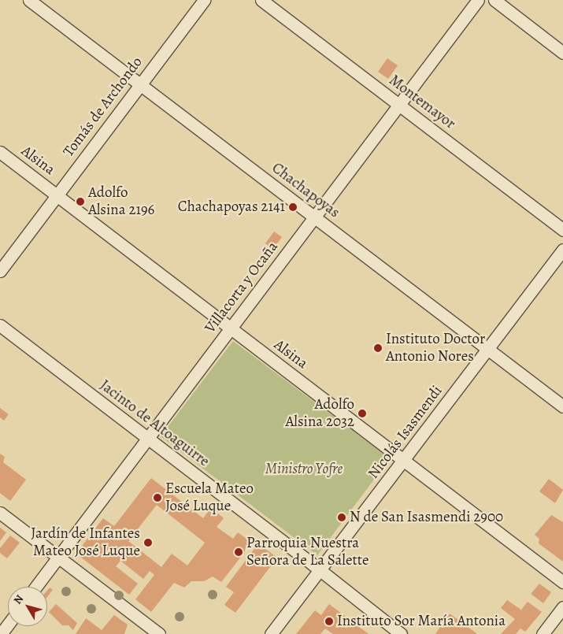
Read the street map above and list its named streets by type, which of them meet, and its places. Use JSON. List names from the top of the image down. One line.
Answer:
{"streets":{"street":["Montemayor","Tomás de Archondo","Alsina","Chachapoyas","Villacorta y Ocaña","Jacinto de Altoaguirre","Nicolás Isasmendi"]},"crossings":[["Montemayor","Villacorta y Ocaña"],["Tomás de Archondo","Alsina"],["Tomás de Archondo","Chachapoyas"],["Alsina","Villacorta y Ocaña"],["Alsina","Nicolás Isasmendi"],["Chachapoyas","Villacorta y Ocaña"],["Chachapoyas","Nicolás Isasmendi"],["Villacorta y Ocaña","Jacinto de Altoaguirre"],["Jacinto de Altoaguirre","Nicolás Isasmendi"]],"parks":["Ministro Yofre"],"places":["Adolfo Alsina 2196","Chachapoyas 2141","Instituto Doctor Antonio Nores","Adolfo Alsina 2032","Escuela Mateo José Luque","N de San Isasmendi 2900","Jardín de Infantes Mateo José Luque","Parroquia Nuestra Señora de La Salette","Instituto Sor María Antonia"],"north":"top left"}
